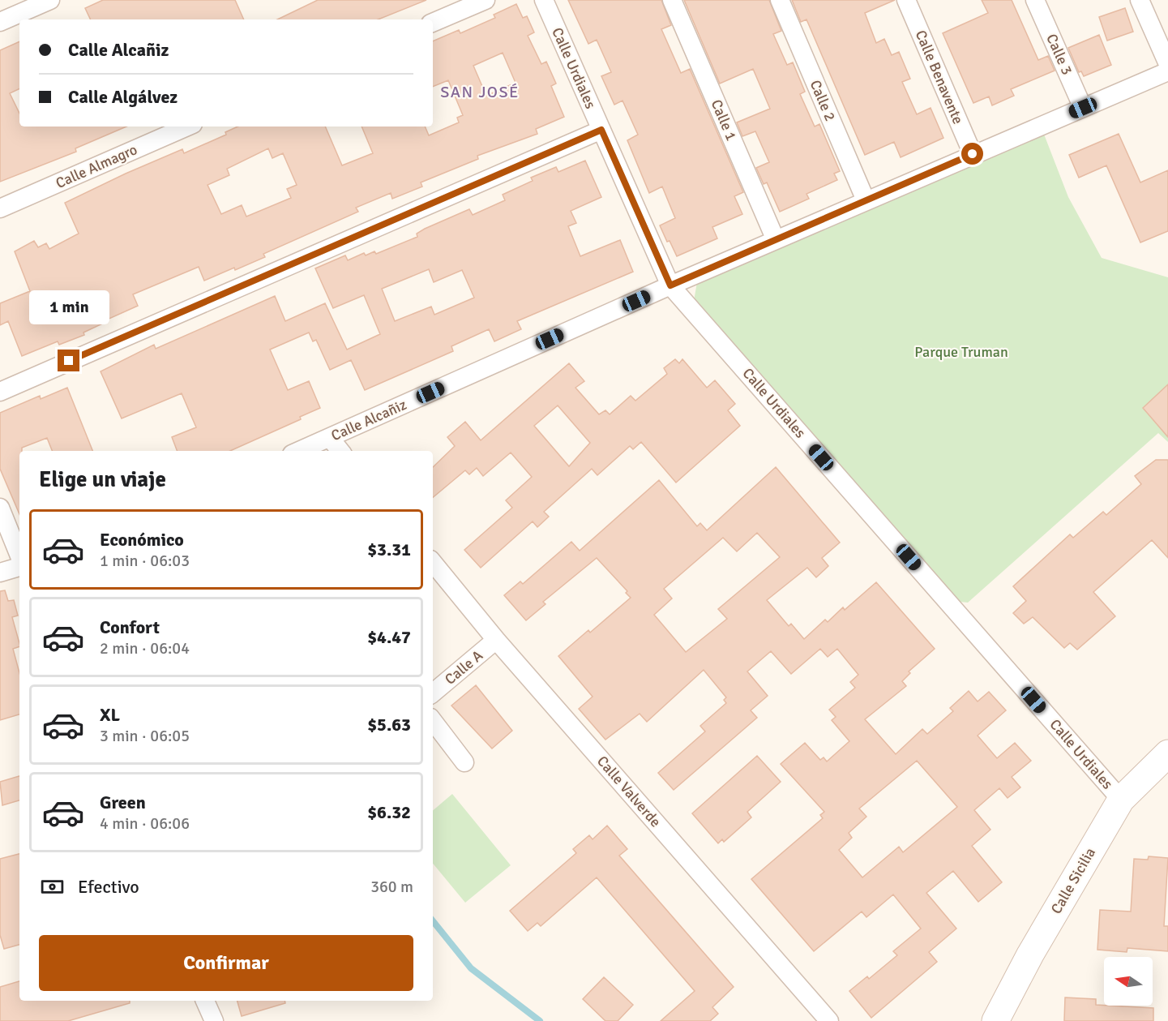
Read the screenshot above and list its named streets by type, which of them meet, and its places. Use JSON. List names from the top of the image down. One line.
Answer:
{"streets":{"street":["Calle 3","Calle Urdiales","Calle Benavente","Calle 2","Calle 1","Calle Almagro","Calle Alcañiz","Calle A","Calle Valverde","Calle Sicilia"]},"crossings":[["Calle 3","Calle Alcañiz"],["Calle Urdiales","Calle Alcañiz"],["Calle Urdiales","Calle Sicilia"],["Calle Benavente","Calle Alcañiz"],["Calle 2","Calle Alcañiz"],["Calle 1","Calle Alcañiz"],["Calle A","Calle Valverde"]],"districts":["SAN JOSÉ"],"parks":["Parque Truman"],"north":"left","page":{"banner":["Calle Alcañiz","Calle Algálvez"],"bubble":"1 min","heading":"Elige un viaje","list":[{"name":"Económico","note":"1 min · 06:03","value":"$3.31"},{"name":"Confort","note":"2 min · 06:04","value":"$4.47"},{"name":"XL","note":"3 min · 06:05","value":"$5.63"},{"name":"Green","note":"4 min · 06:06","value":"$6.32"}],"pay":["Efectivo","360 m"],"buttons":"Confirmar"}}
